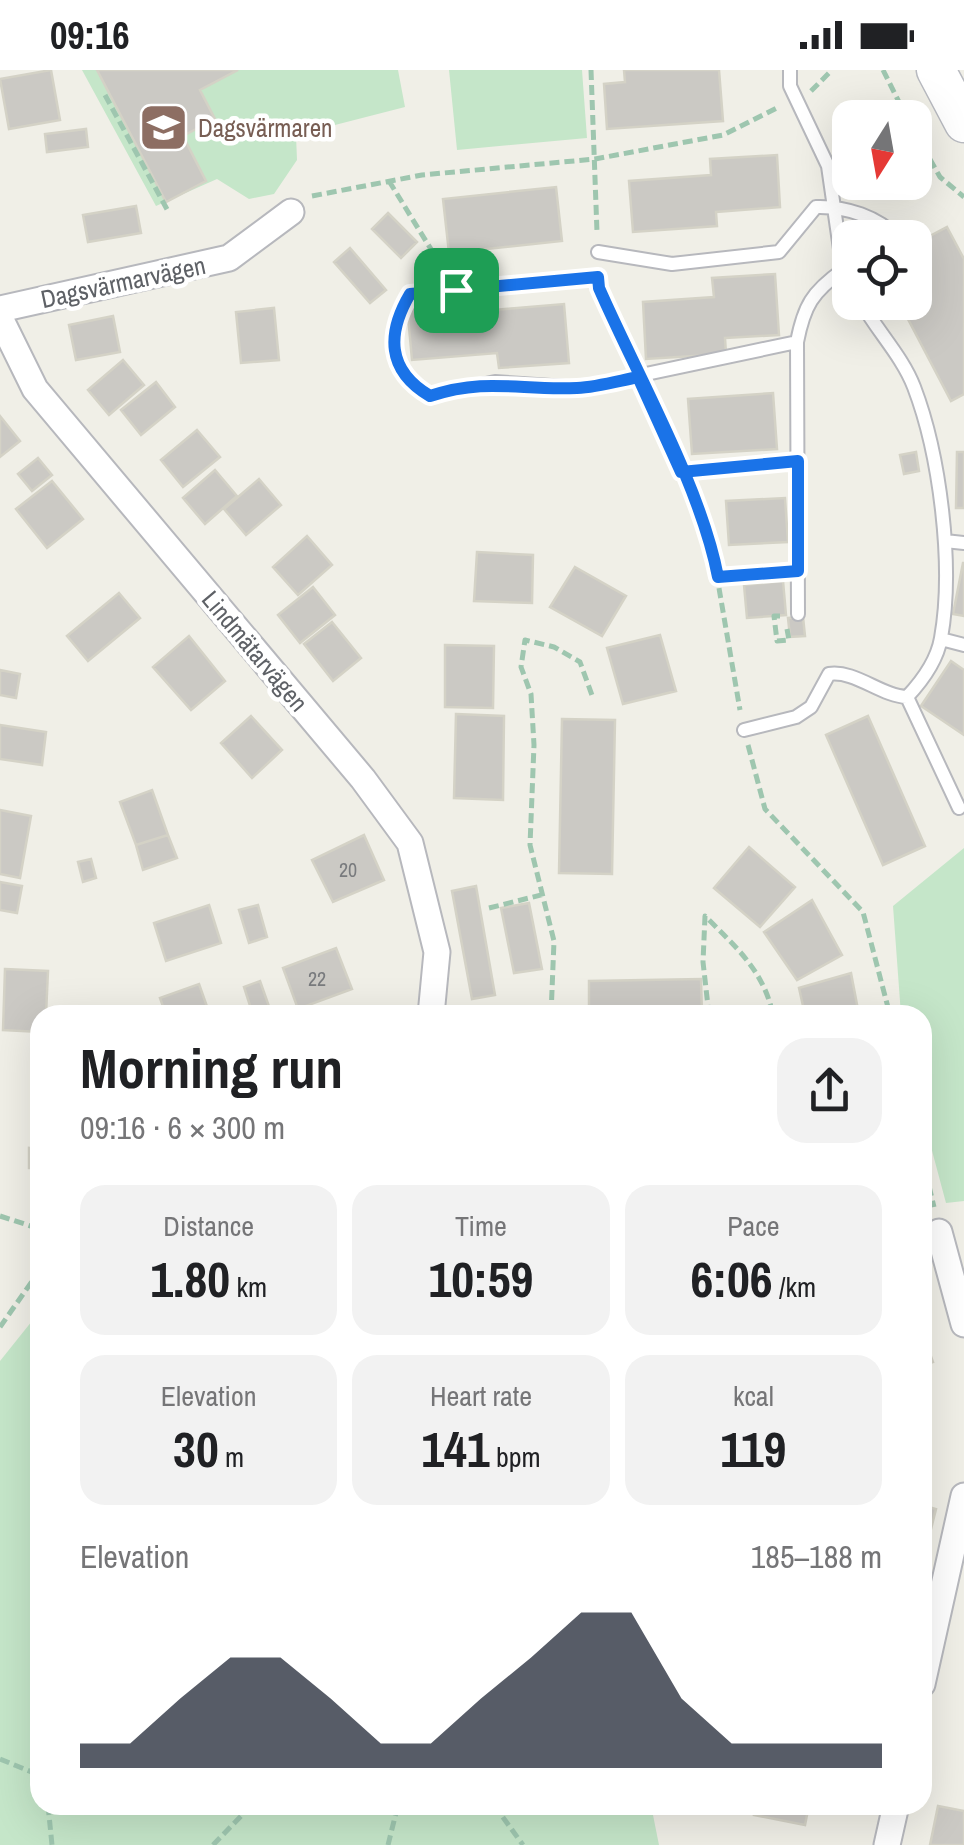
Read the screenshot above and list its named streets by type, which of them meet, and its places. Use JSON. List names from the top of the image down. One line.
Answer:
{"streets":{"street":["Dagsvärmarvägen","Lindmätarvägen"]},"places":{"school or university":["Dagsvärmaren"]},"house_numbers":["20","22"],"north":"bottom","page":{"status":"09:16","heading":["Morning run","09:16 · 6 × 300 m"],"stats":[["Distance","1.80 km"],["Time","10:59"],["Pace","6:06 /km"],["Elevation","30 m"],["Heart rate","141 bpm"],["kcal","119"]],"chart":["Elevation","185–188 m"]}}
